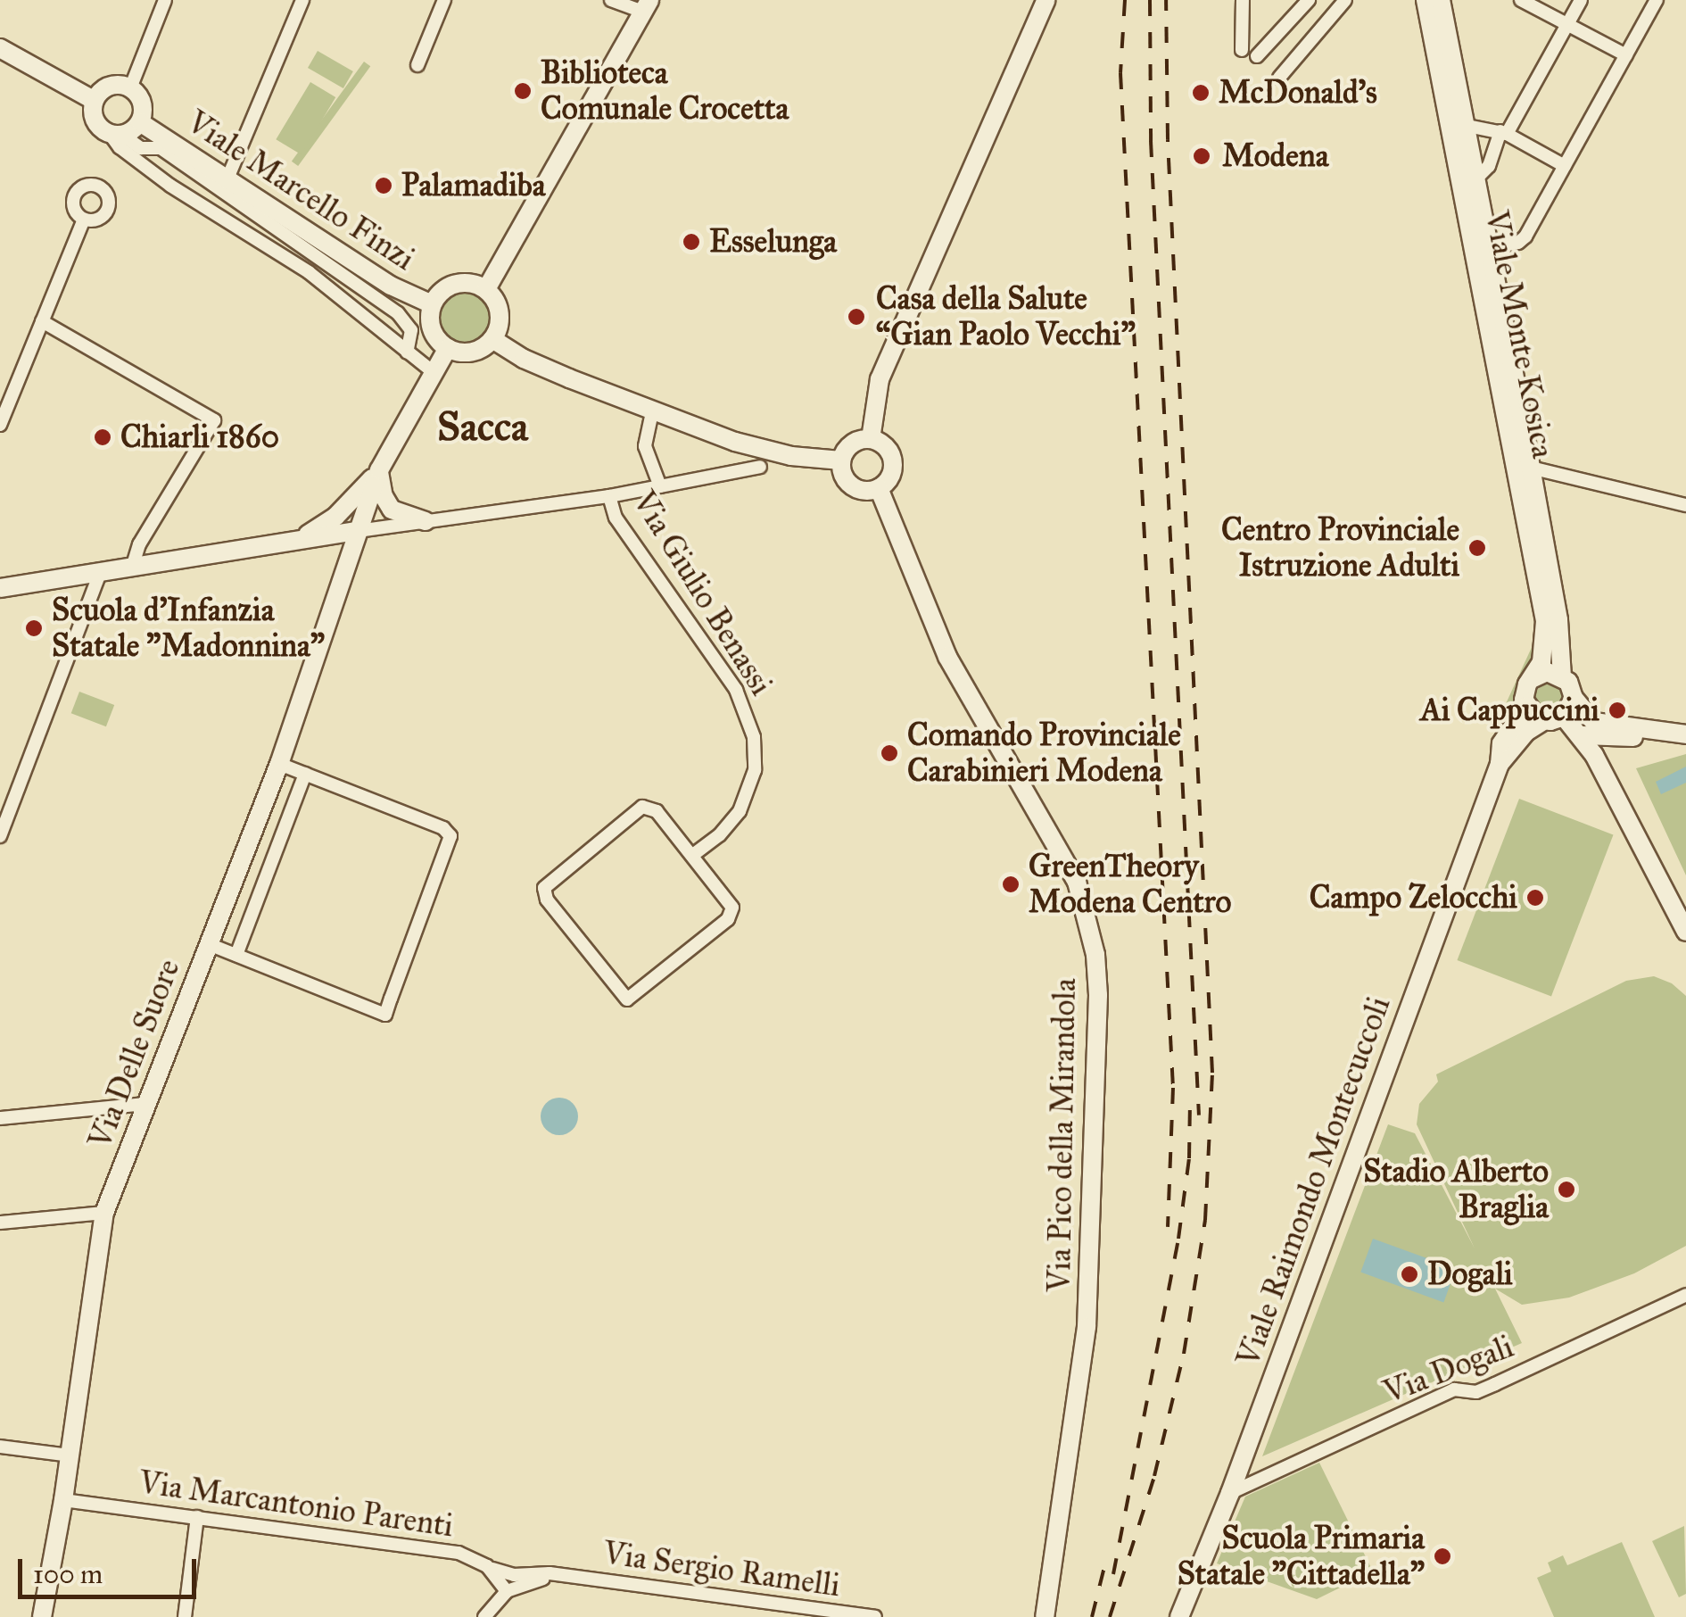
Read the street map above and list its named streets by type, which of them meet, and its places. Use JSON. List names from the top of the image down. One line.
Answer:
{"streets":{"street":["Viale Marcello Finzi","Viale Monte Kosica","Via Giulio Benassi","Via Delle Suore","Via Pico della Mirandola","Viale Raimondo Montecuccoli","Via Dogali","Via Marcantonio Parenti","Via Sergio Ramelli"]},"crossings":[["Viale Monte Kosica","Viale Raimondo Montecuccoli"],["Via Delle Suore","Via Marcantonio Parenti"],["Viale Raimondo Montecuccoli","Via Dogali"],["Via Marcantonio Parenti","Via Sergio Ramelli"]],"districts":["Sacca"],"places":["Biblioteca Comunale Crocetta","McDonald's","Modena","Palamadiba","Esselunga","Casa della Salute “Gian Paolo Vecchi”","Chiarli 1860","Centro Provinciale Istruzione Adulti","Scuola d'Infanzia Statale \"Madonnina\"","Ai Cappuccini","Comando Provinciale Carabinieri Modena","GreenTheory Modena Centro","Campo Zelocchi","Stadio Alberto Braglia","Dogali","Scuola Primaria Statale \"Cittadella\""],"scale_bar":"100 m"}
